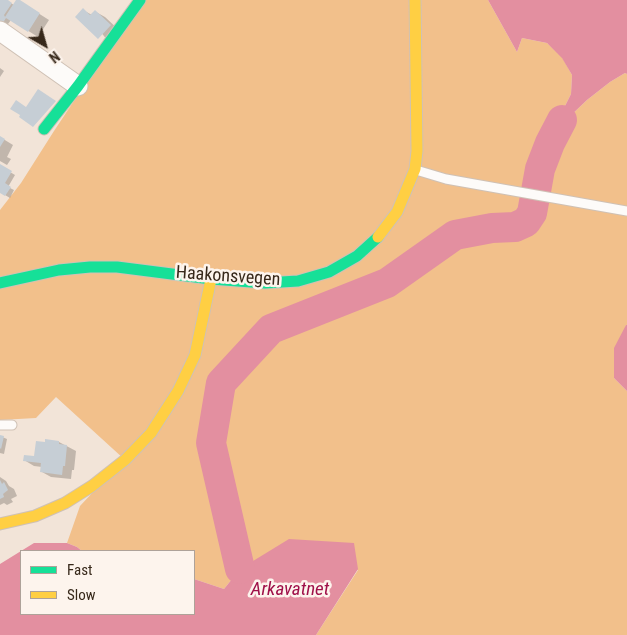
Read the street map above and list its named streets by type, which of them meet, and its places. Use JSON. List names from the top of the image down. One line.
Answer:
{"streets":{"street":["Haakonsvegen"]},"water":["Arkavatnet"],"legend":["Fast","Slow"],"north":"bottom right"}
